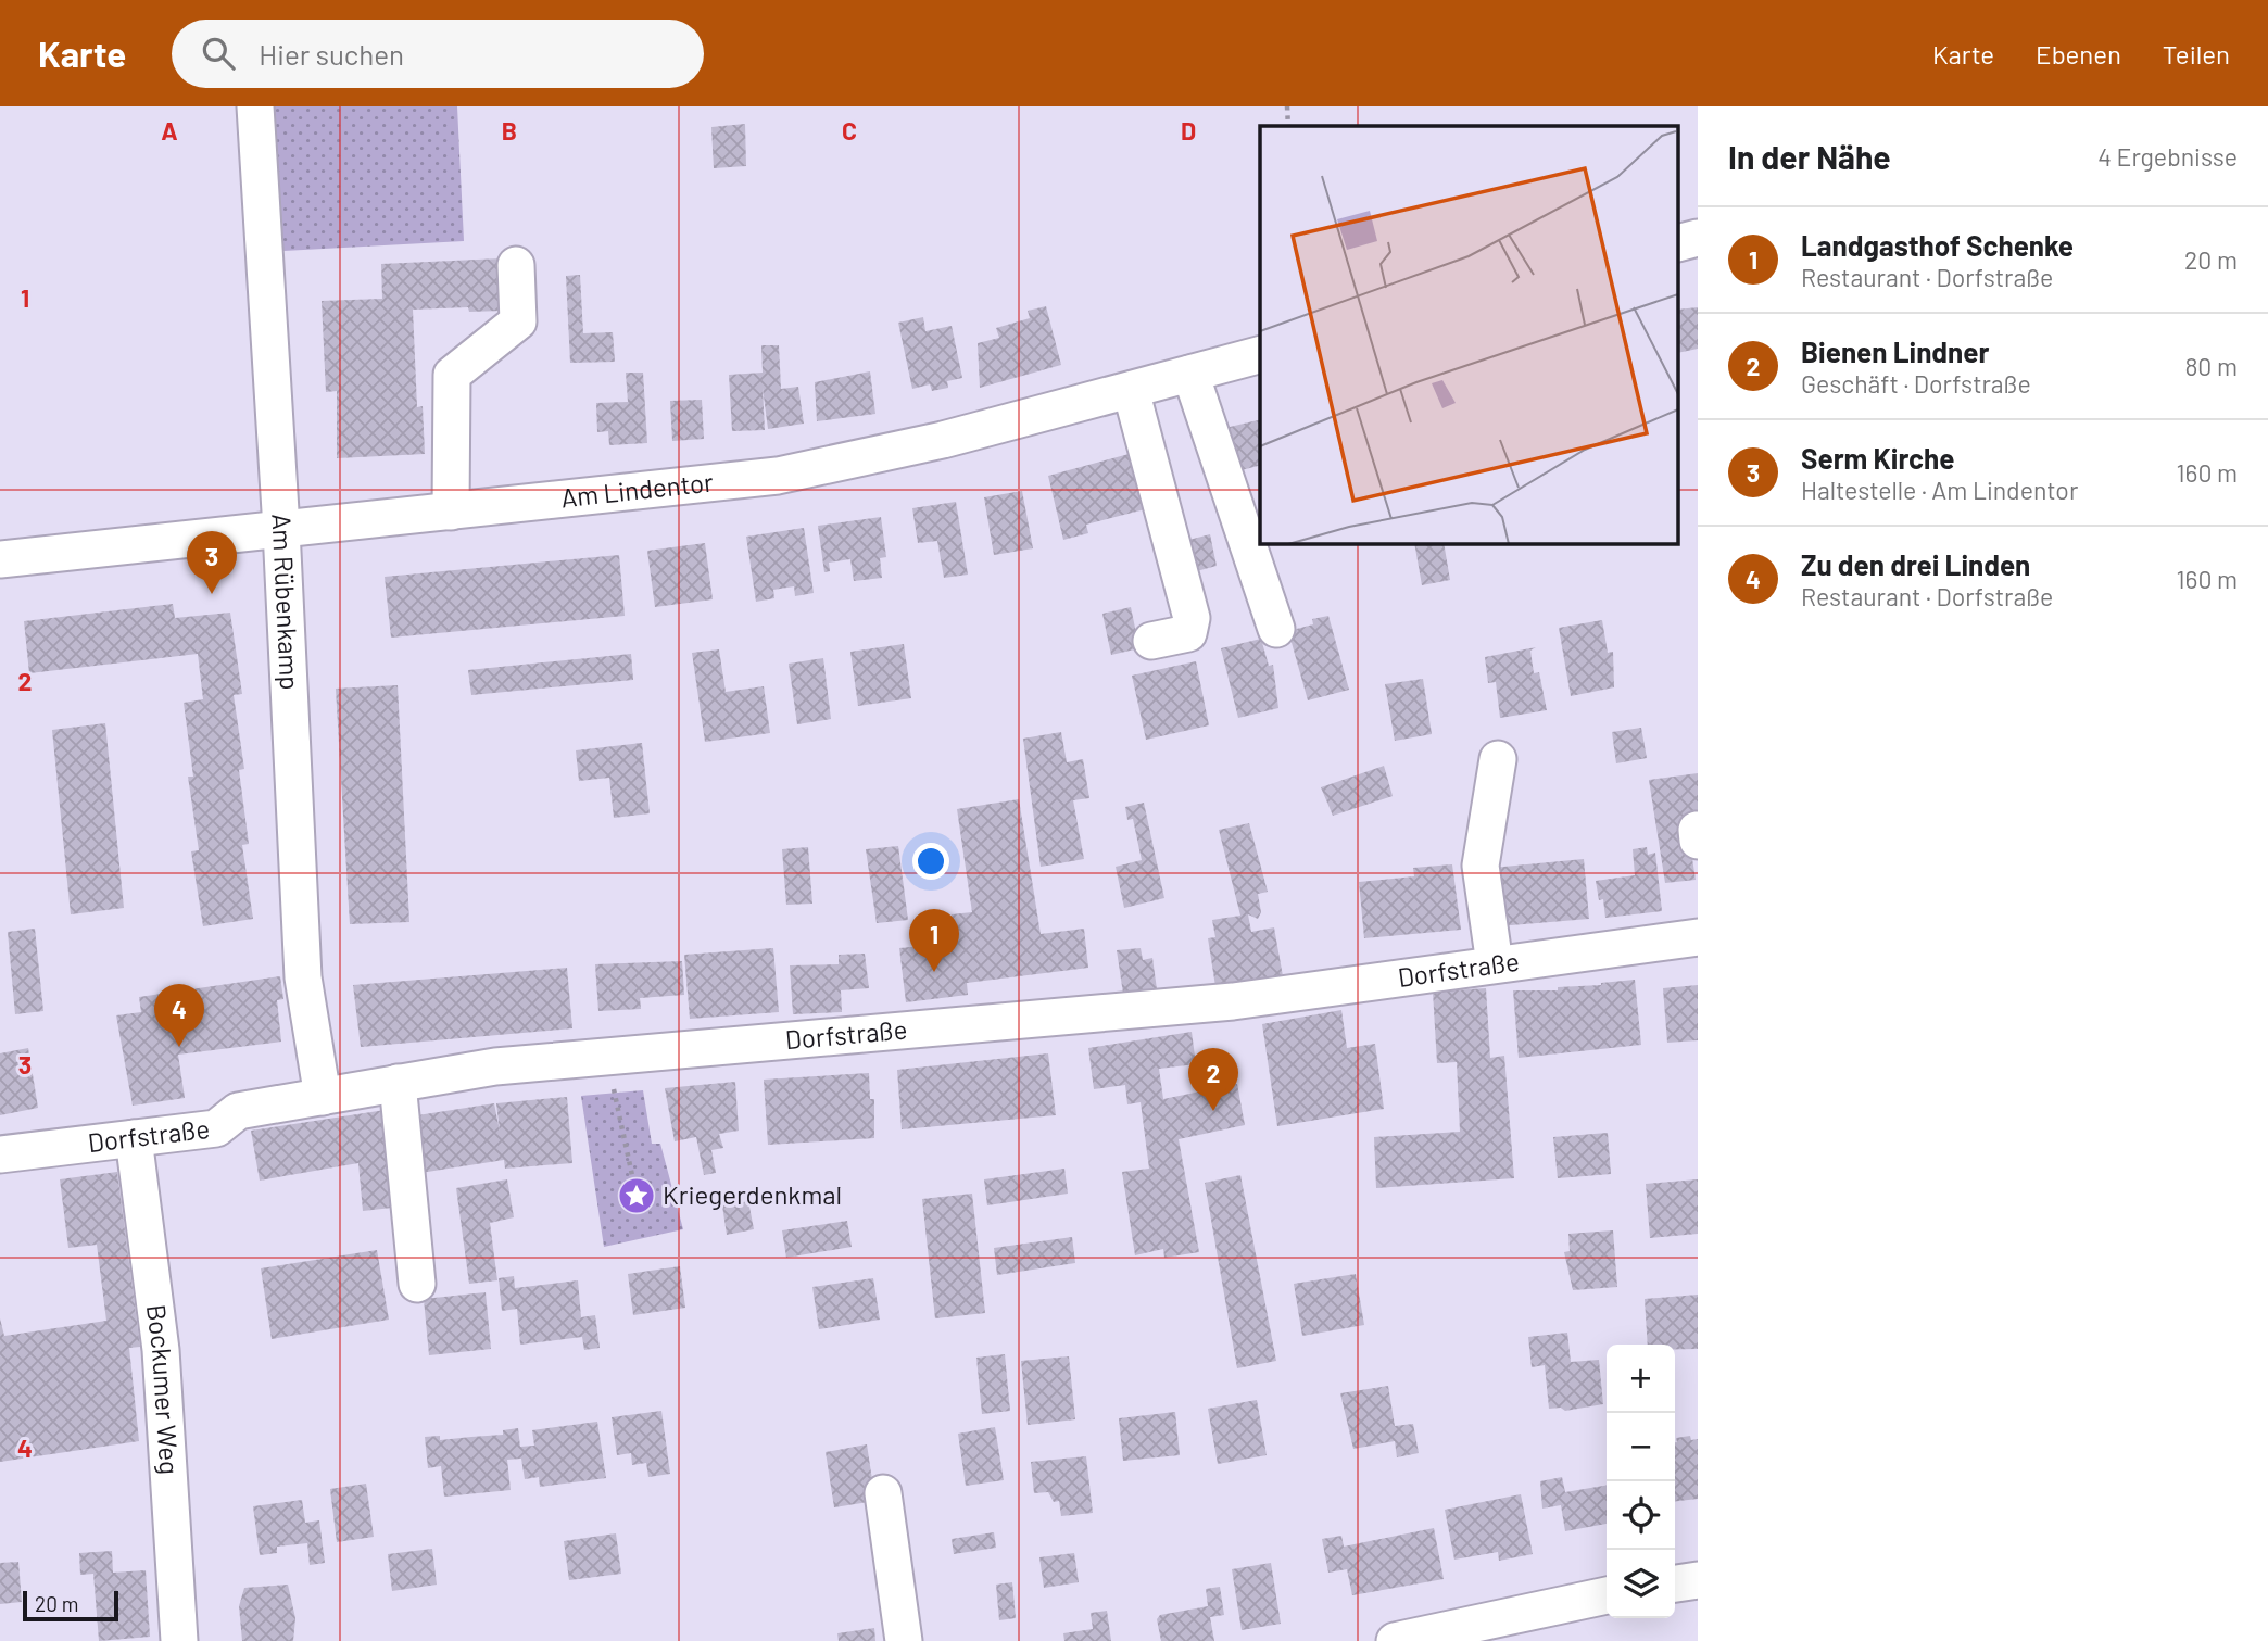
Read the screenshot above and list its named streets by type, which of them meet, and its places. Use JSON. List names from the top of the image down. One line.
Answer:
{"streets":{"street":["Am Lindentor","Am Rübenkamp","Dorfstraße","Bockumer Weg"]},"crossings":[["Am Lindentor","Am Rübenkamp"],["Am Rübenkamp","Dorfstraße"],["Dorfstraße","Bockumer Weg"]],"places":{"place":["Kriegerdenkmal"]},"scale_bar":"20 m","page":{"header":"Karte","search":"Hier suchen","nav":["Karte","Ebenen","Teilen"],"heading":["In der Nähe","4 Ergebnisse"],"list":[{"mark":"1","name":"Landgasthof Schenke","note":"Restaurant · Dorfstraße","value":"20 m"},{"mark":"2","name":"Bienen Lindner","note":"Geschäft · Dorfstraße","value":"80 m"},{"mark":"3","name":"Serm Kirche","note":"Haltestelle · Am Lindentor","value":"160 m"},{"mark":"4","name":"Zu den drei Linden","note":"Restaurant · Dorfstraße","value":"160 m"}],"pins":["3","1","4","2"],"map_buttons":["+","−"],"scale":"20 m"},"grid":{"columns":["A","B","C","D"],"rows":["1","2","3","4"]}}
